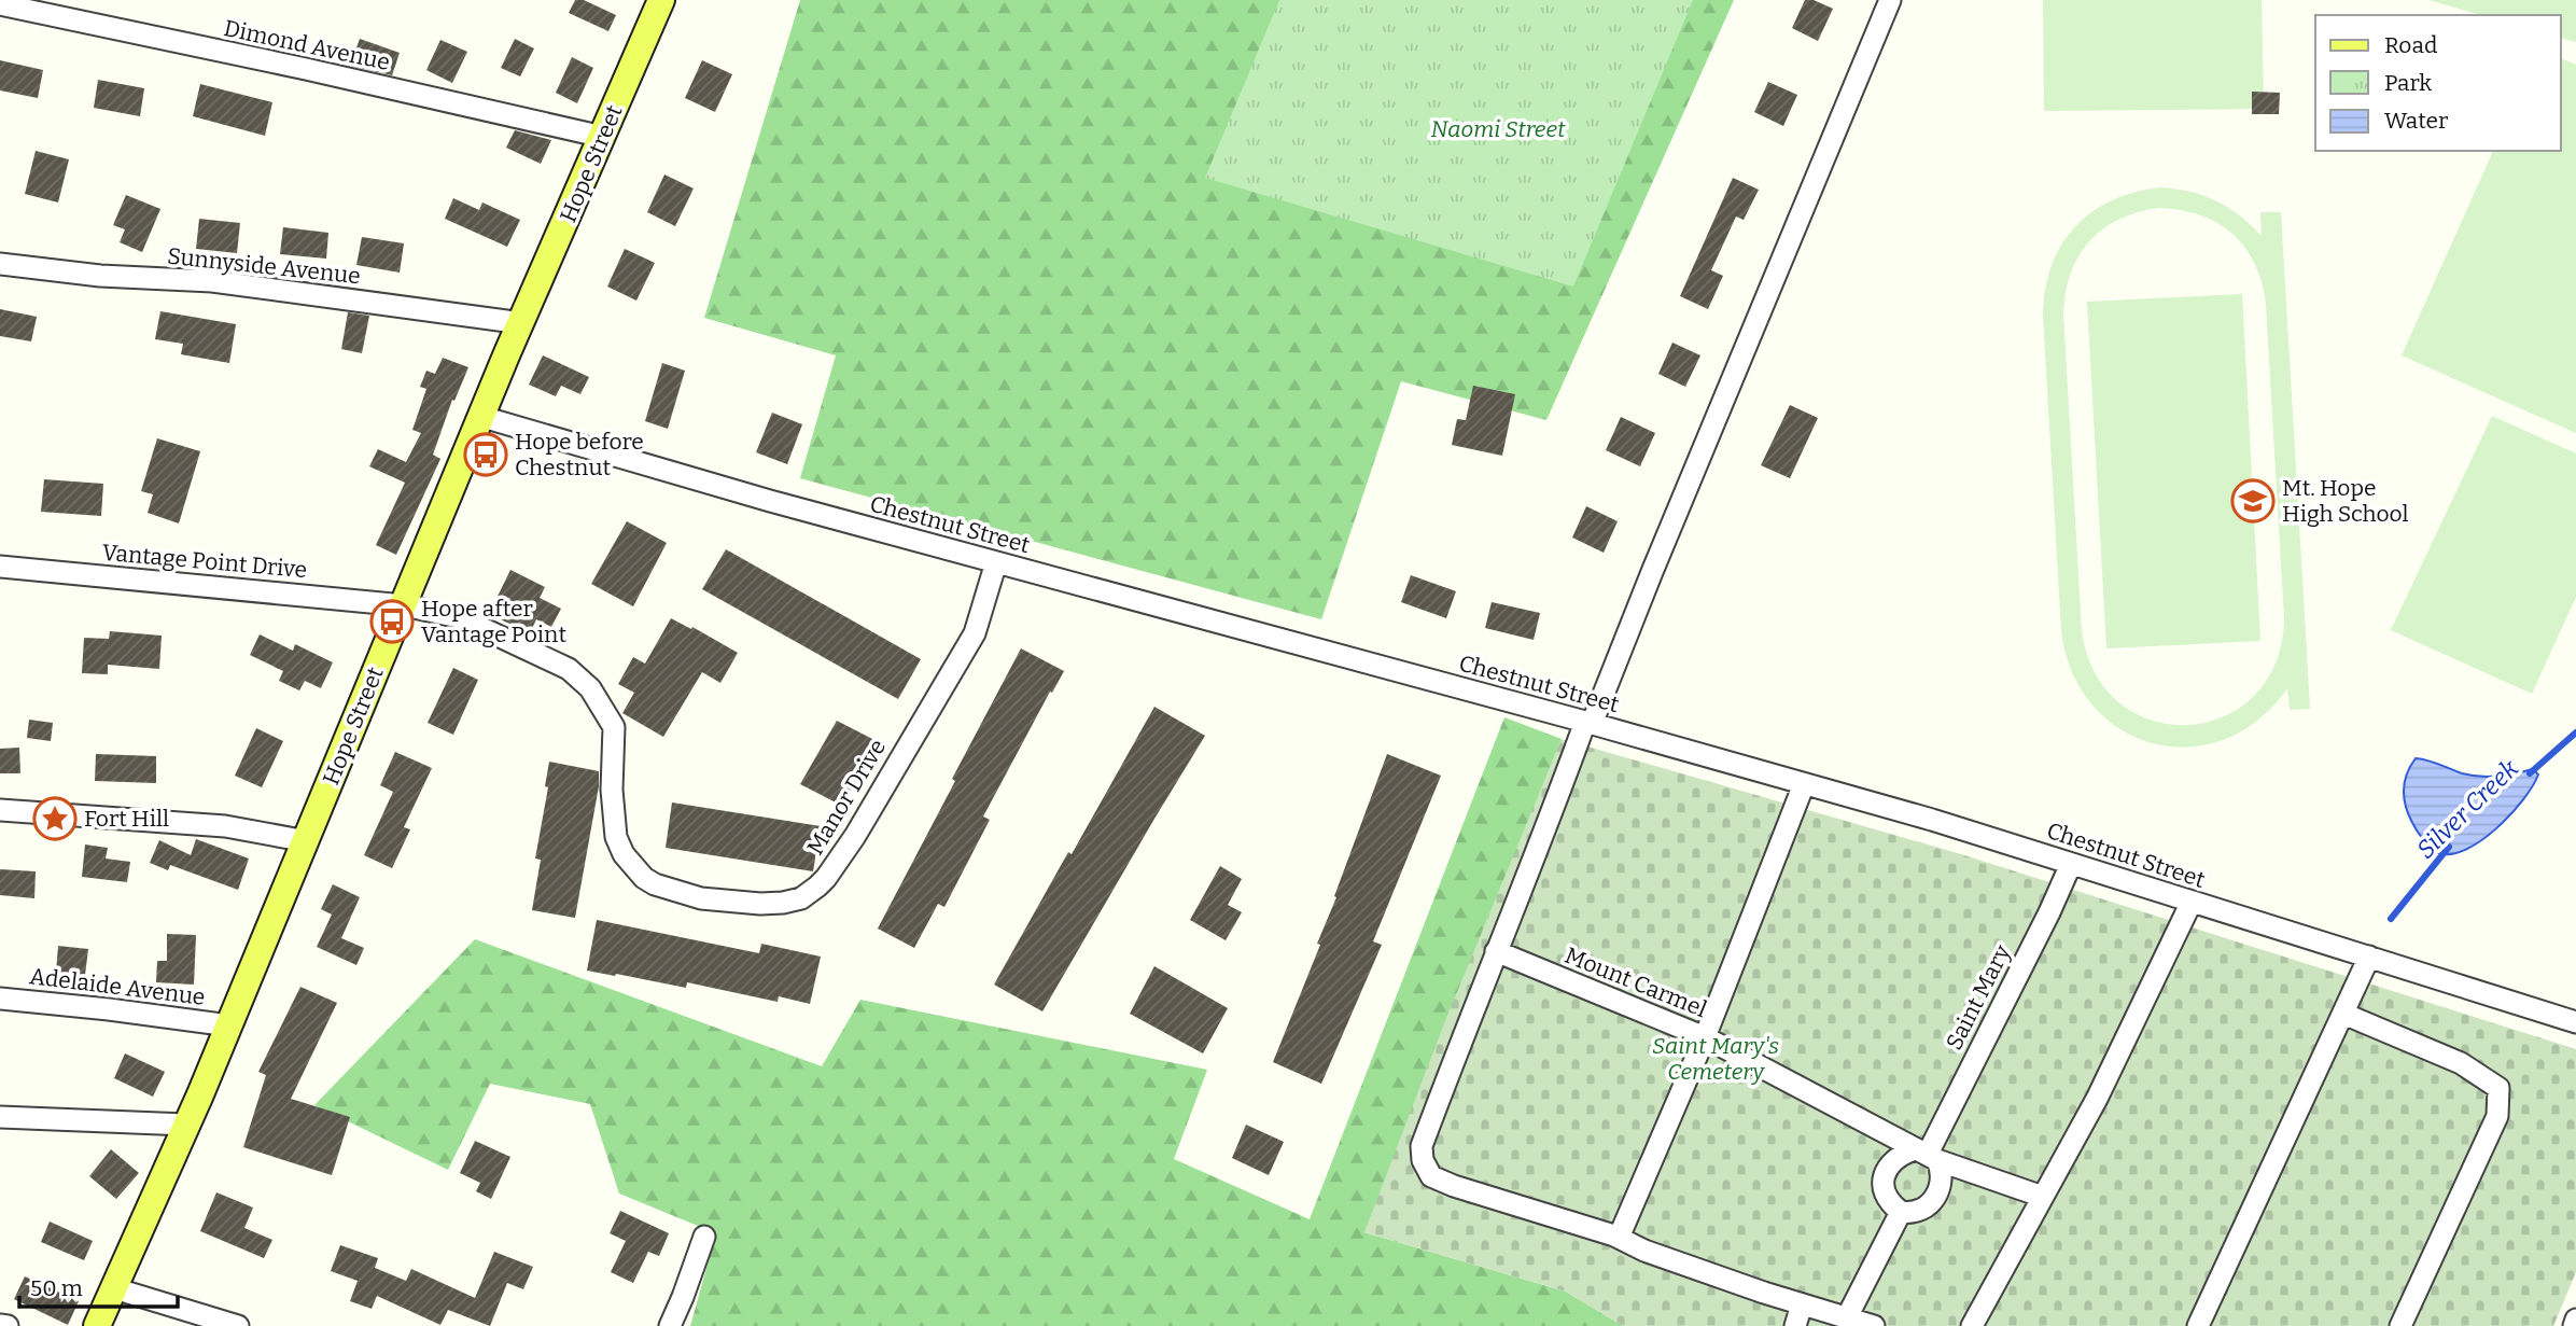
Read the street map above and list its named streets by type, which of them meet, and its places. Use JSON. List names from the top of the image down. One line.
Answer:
{"streets":{"main road":["Hope Street"],"street":["Dimond Avenue","Sunnyside Avenue","Chestnut Street","Vantage Point Drive","Manor Drive","Mount Carmel","Adelaide Avenue","Saint Mary"]},"crossings":[["Dimond Avenue","Hope Street"],["Hope Street","Sunnyside Avenue"],["Hope Street","Chestnut Street"],["Hope Street","Vantage Point Drive"],["Hope Street","Manor Drive"],["Hope Street","Adelaide Avenue"],["Chestnut Street","Manor Drive"],["Chestnut Street","Saint Mary"],["Vantage Point Drive","Manor Drive"],["Mount Carmel","Saint Mary"]],"water":["Silver Creek"],"parks":["Naomi Street","Saint Mary's Cemetery"],"places":{"bus stop":["Hope before Chestnut","Hope after Vantage Point"],"school or university":["Mt. Hope High School"],"place":["Fort Hill"]},"legend":["Road","Park","Water"],"scale_bar":"50 m"}
